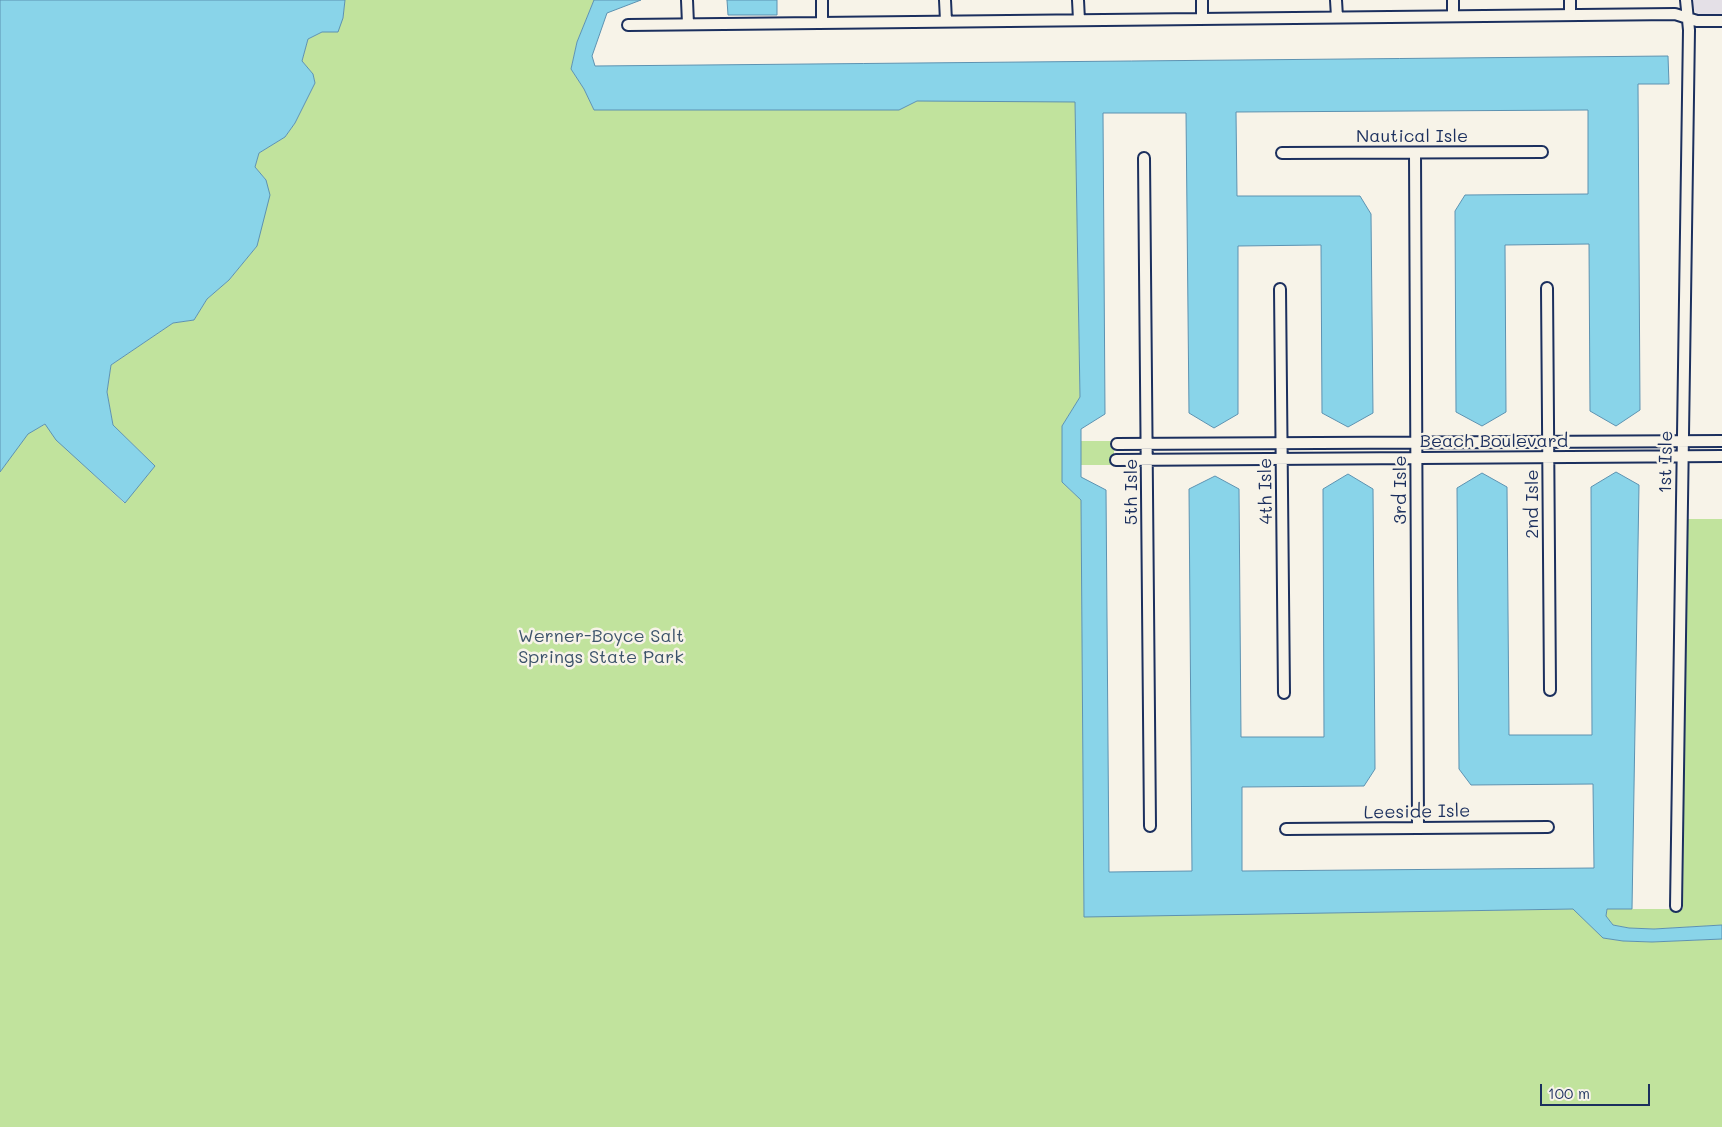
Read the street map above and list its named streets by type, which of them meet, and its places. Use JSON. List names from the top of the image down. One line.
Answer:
{"streets":{"street":["Nautical Isle","Beach Boulevard","1st Isle","3rd Isle","4th Isle","5th Isle","2nd Isle","Leeside Isle"]},"crossings":[["Nautical Isle","3rd Isle"],["Beach Boulevard","1st Isle"],["Beach Boulevard","3rd Isle"],["Beach Boulevard","4th Isle"],["Beach Boulevard","5th Isle"],["Beach Boulevard","2nd Isle"],["3rd Isle","Leeside Isle"]],"parks":["Werner-Boyce Salt Springs State Park"],"scale_bar":"100 m"}
